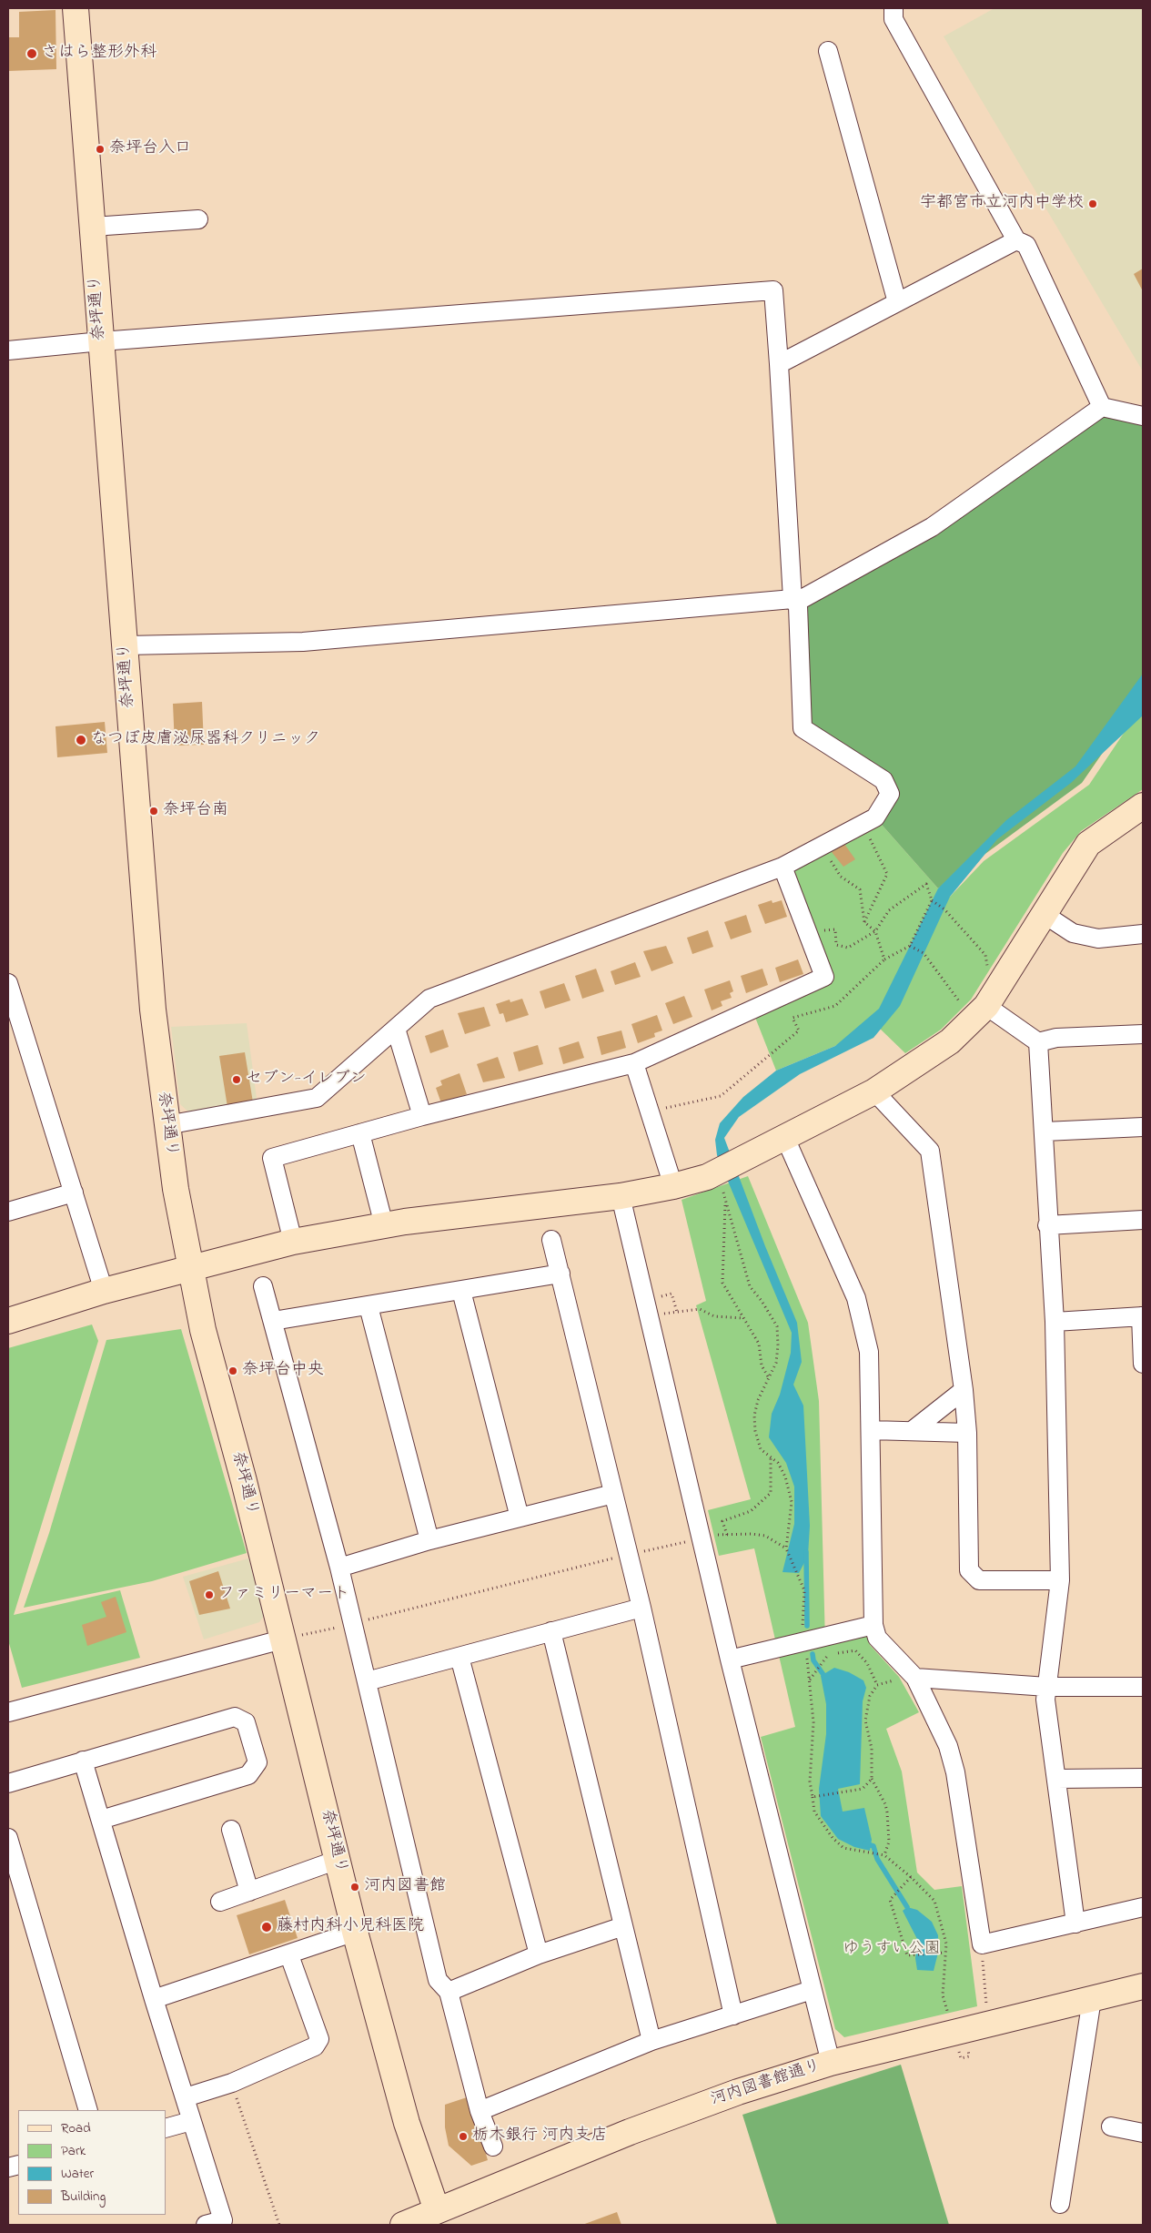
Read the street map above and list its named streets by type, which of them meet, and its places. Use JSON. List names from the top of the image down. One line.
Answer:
{"streets":{"street":["奈坪通り","河内図書館通り"]},"crossings":[["奈坪通り","河内図書館通り"]],"parks":["ゆうすい公園"],"places":["さはら整形外科","奈坪台入口","宇都宮市立河内中学校","なつぼ皮膚泌尿器科クリニック","奈坪台南","セブン-イレブン","奈坪台中央","ファミリーマート","河内図書館","藤村内科小児科医院","栃木銀行 河内支店"],"legend":["Road","Park","Water","Building"]}
